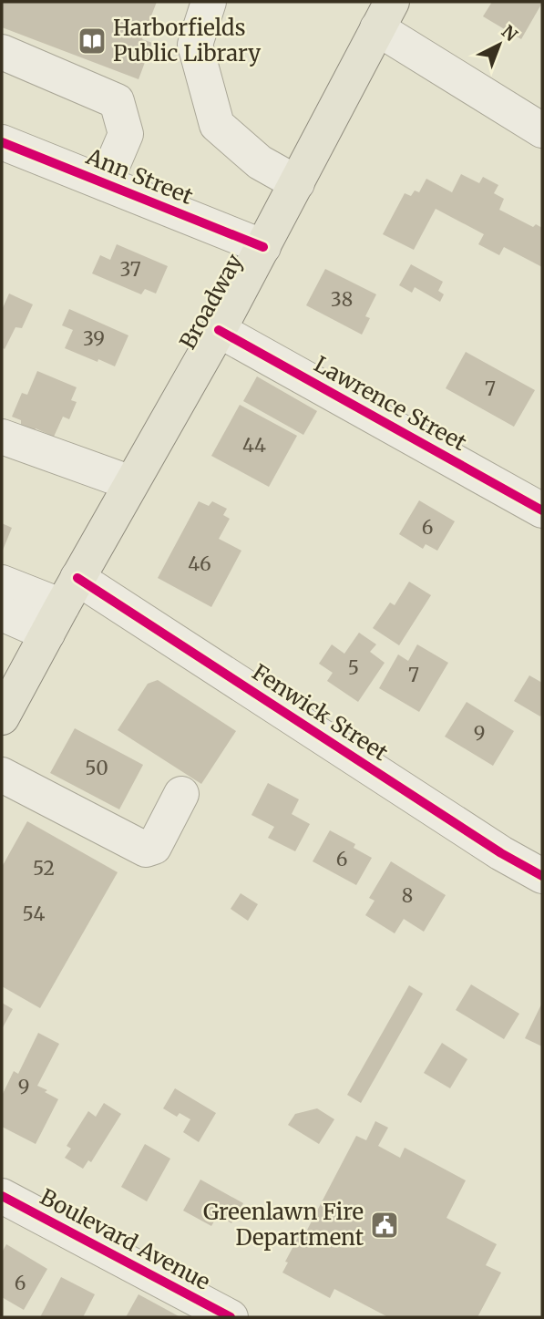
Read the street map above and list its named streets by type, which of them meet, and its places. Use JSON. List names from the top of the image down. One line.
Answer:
{"streets":{"main road":["Broadway"],"street":["Ann Street","Lawrence Street","Fenwick Street","Boulevard Avenue"]},"crossings":[["Ann Street","Broadway"],["Broadway","Lawrence Street"],["Broadway","Fenwick Street"]],"places":{"library":["Harborfields Public Library"],"public building":["Greenlawn Fire Department"]},"house_numbers":["37","38","39","7","44","6","46","5","7","9","50","6","52","8","54","9","6"],"north":"top right"}
